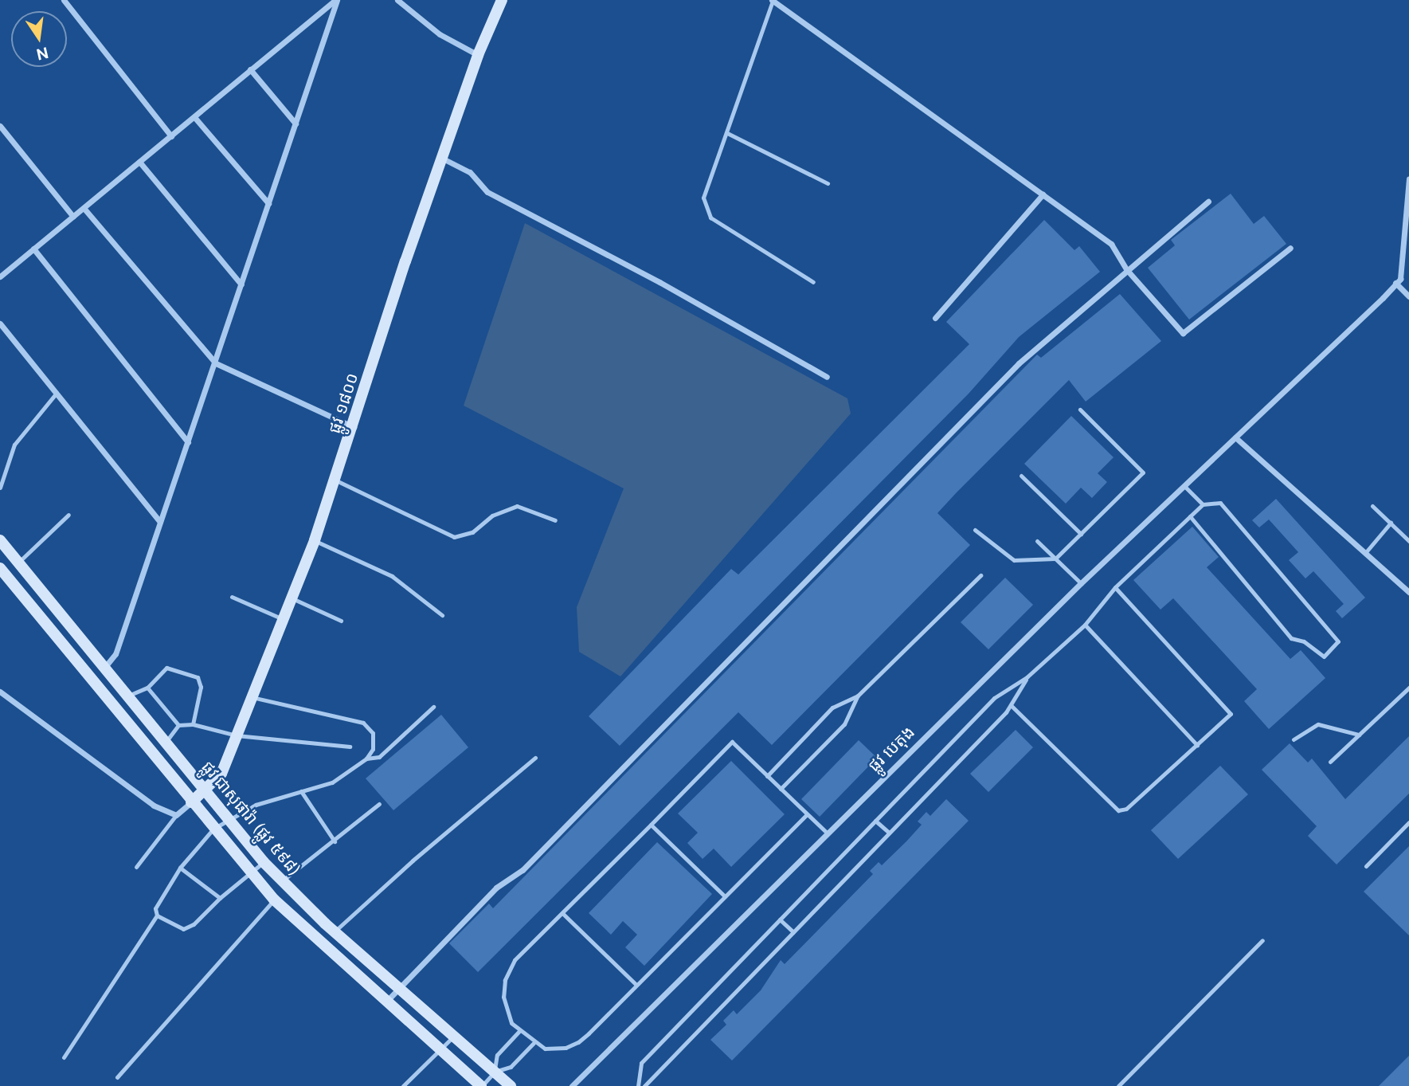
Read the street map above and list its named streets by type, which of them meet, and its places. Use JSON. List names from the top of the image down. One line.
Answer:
{"streets":{"main road":["ផ្លូវ ១៨០០","ផ្លូវ ជាសុផារ៉ា (ផ្លូវ ៥៩៨)"],"street":["ផ្លូវ បេតុង"]},"crossings":[["ផ្លូវ ១៨០០","ផ្លូវ ជាសុផារ៉ា (ផ្លូវ ៥៩៨)"]],"north":"bottom"}
